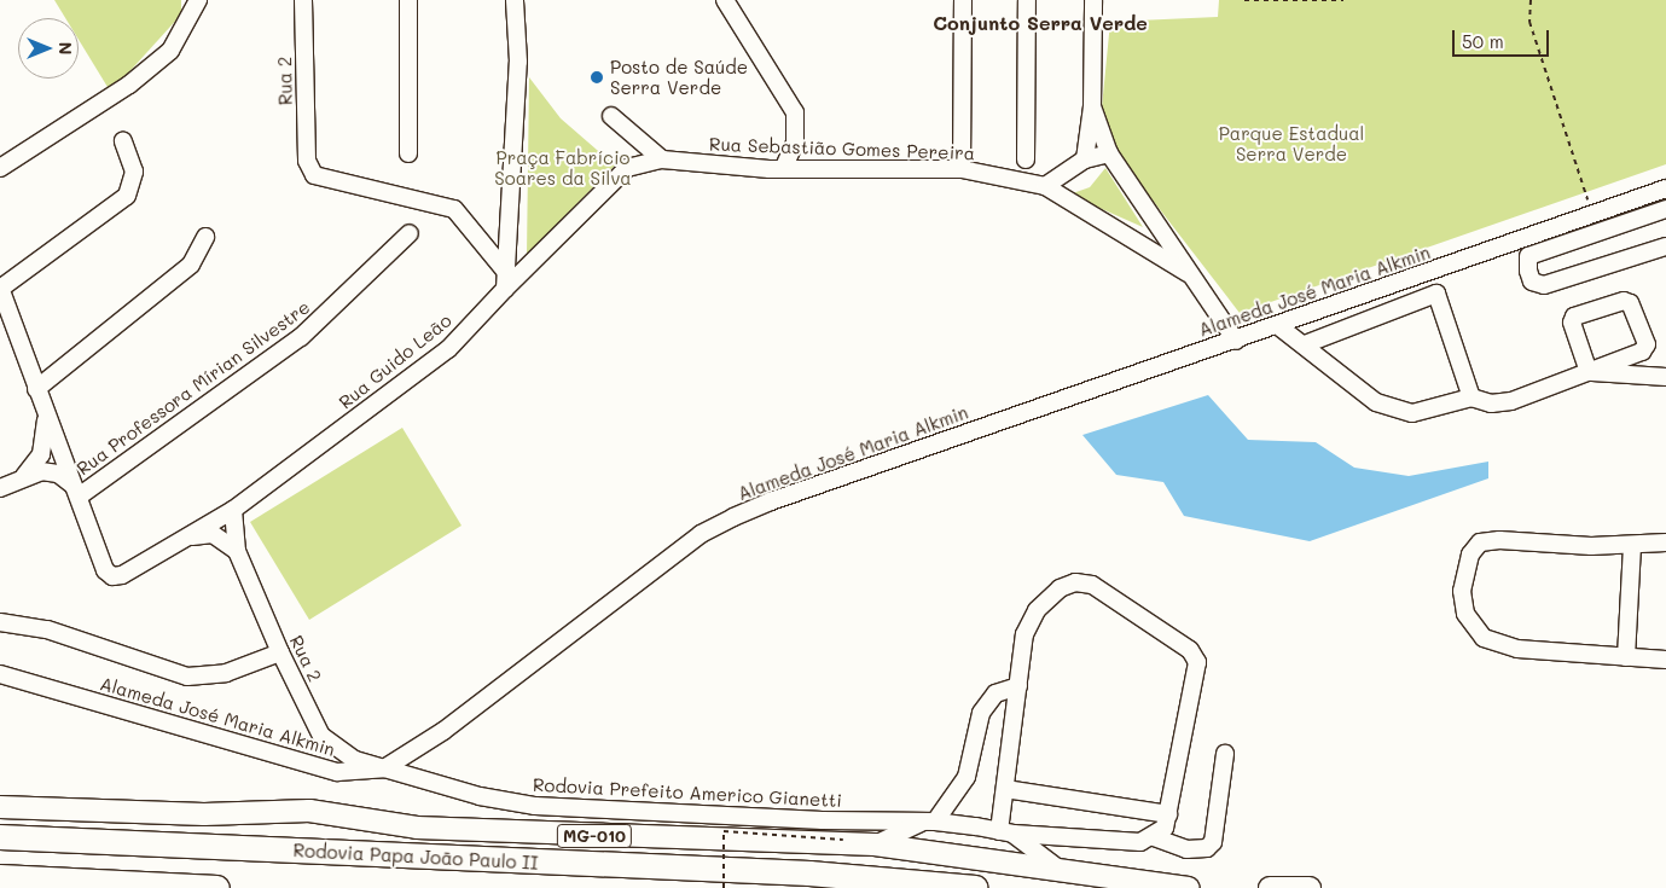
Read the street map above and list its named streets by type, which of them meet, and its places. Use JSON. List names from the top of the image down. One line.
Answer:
{"streets":{"highway":["MG-010","Rodovia Papa João Paulo II"],"street":["Rua 2","Rua Sebastião Gomes Pereira","Alameda José Maria Alkmin","Rua Guido Leão","Rua Professora Mírian Silvestre","Rodovia Prefeito Americo Gianetti"]},"crossings":[["Rua 2","Rua Guido Leão"],["Rua 2","Rodovia Prefeito Americo Gianetti"],["Rua Sebastião Gomes Pereira","Rua Guido Leão"],["Alameda José Maria Alkmin","Rodovia Prefeito Americo Gianetti"],["Rua Guido Leão","Rua Professora Mírian Silvestre"]],"districts":["Conjunto Serra Verde"],"parks":["Parque Estadual Serra Verde","Praça Fabrício Soares da Silva"],"places":["Posto de Saúde Serra Verde"],"scale_bar":"50 m","north":"right"}
